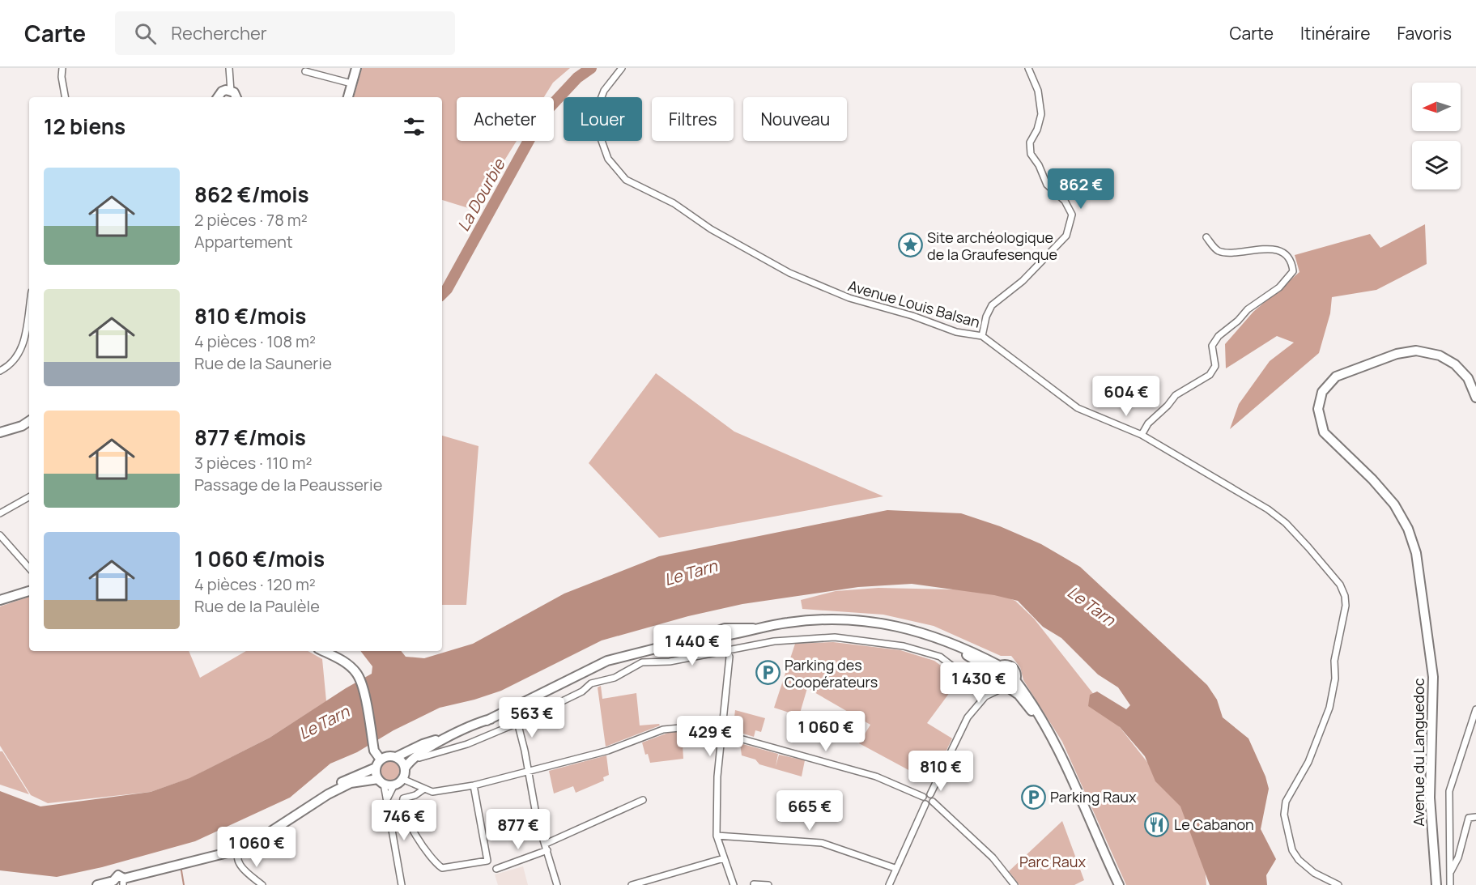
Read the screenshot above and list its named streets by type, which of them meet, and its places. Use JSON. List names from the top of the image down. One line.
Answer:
{"streets":{"main road":["Avenue du Languedoc"],"street":["Avenue Louis Balsan"]},"water":["La Dourbie","Le Tarn"],"parks":["Parc Raux"],"places":{"place":["Site archéologique de la Graufesenque"],"parking":["Parking des Coopérateurs","Parking Raux"],"restaurant":["Le Cabanon"]},"north":"left","page":{"header":"Carte","search":"Rechercher","nav":["Carte","Itinéraire","Favoris"],"chip":["Acheter","Louer","Filtres","Nouveau"],"heading":"12 biens","list":[{"name":"862 €/mois","note":"2 pièces · 78 m² · Appartement"},{"name":"810 €/mois","note":"4 pièces · 108 m² · Rue de la Saunerie"},{"name":"877 €/mois","note":"3 pièces · 110 m² · Passage de la Peausserie"},{"name":"1 060 €/mois","note":"4 pièces · 120 m² · Rue de la Paulèle"}],"price":["862 €","604 €","1 440 €","1 430 €","563 €","1 060 €","429 €","810 €","665 €","746 €","877 €","1 060 €"]}}
